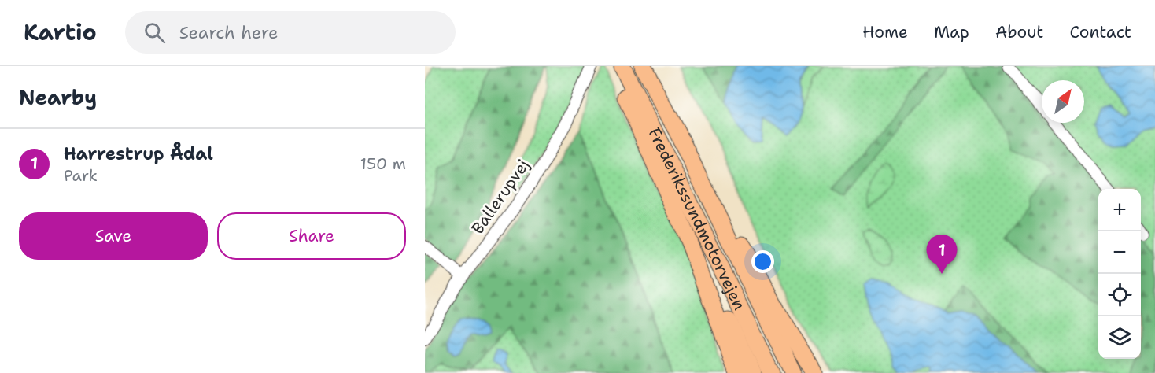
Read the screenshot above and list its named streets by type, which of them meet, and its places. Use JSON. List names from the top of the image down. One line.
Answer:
{"streets":{"highway":["Frederikssundmotorvejen"],"street":["Ballerupvej"]},"north":"top right","page":{"header":"Kartio","search":"Search here","nav":["Home","Map","About","Contact"],"heading":"Nearby","list":[{"mark":"1","name":"Harrestrup Ådal","note":"Park","value":"150 m"}],"map_buttons":["+","−"],"buttons":["Save","Share"],"pins":"1"}}
